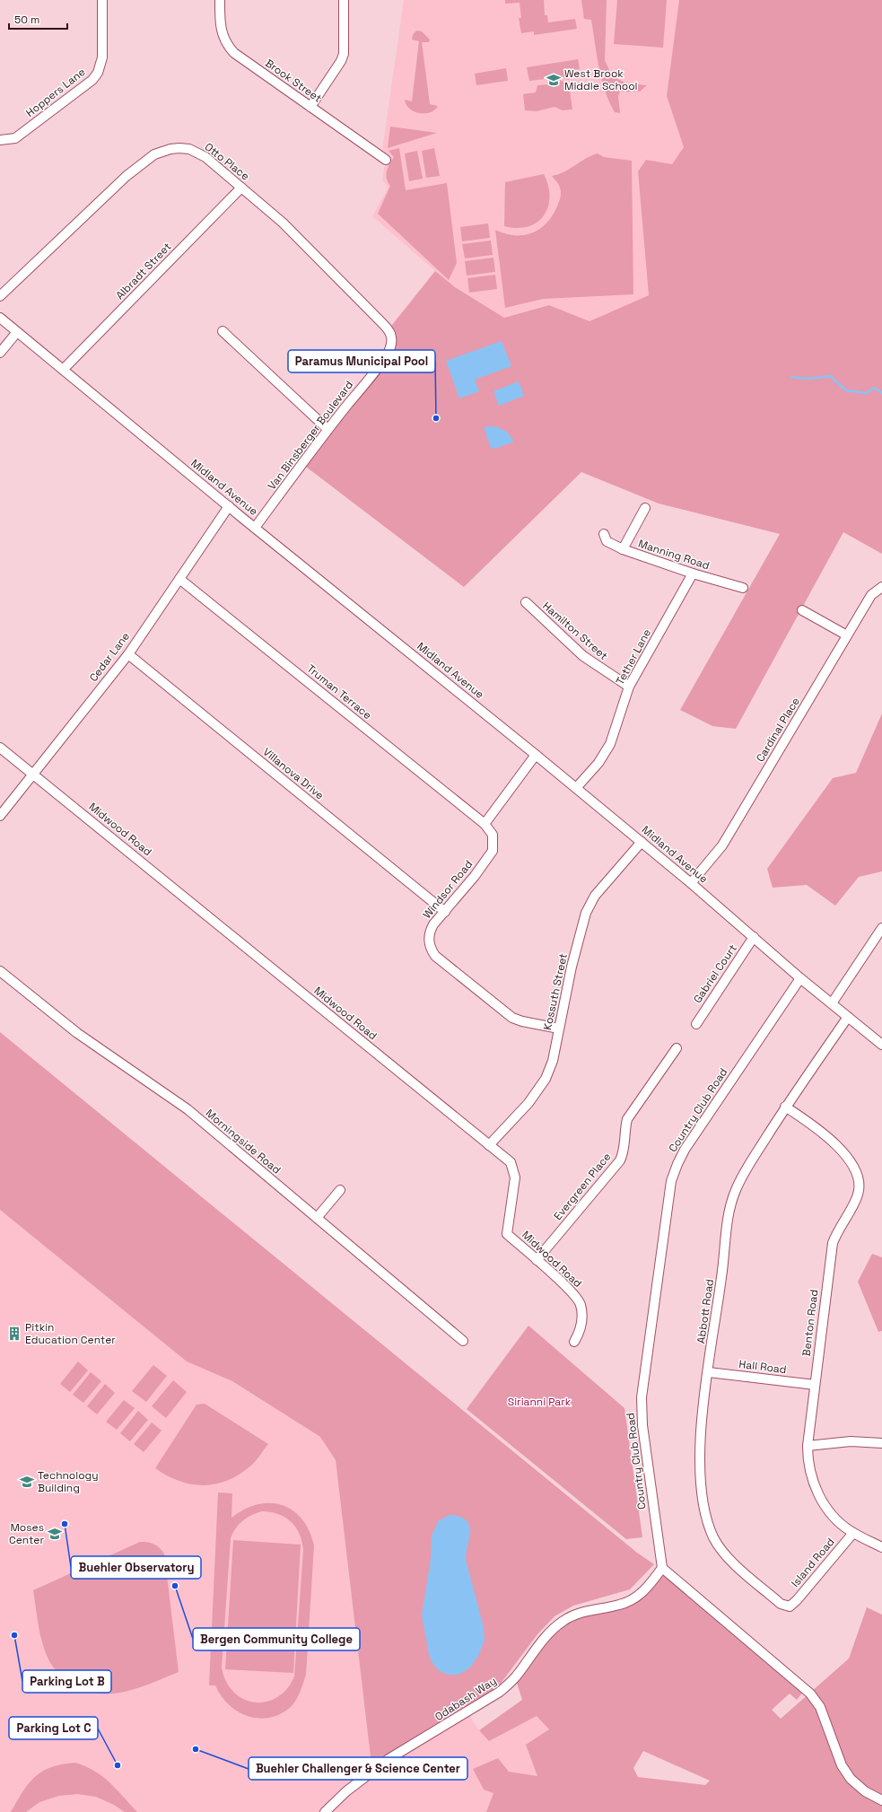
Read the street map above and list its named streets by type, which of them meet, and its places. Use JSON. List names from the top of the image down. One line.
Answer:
{"streets":{"street":["Brook Street","Hoppers Lane","Otto Place","Albradt Street","Van Binsberger Boulevard","Midland Avenue","Manning Road","Hamilton Street","Cedar Lane","Tether Lane","Truman Terrace","Cardinal Place","Villanova Drive","Midwood Road","Windsor Road","Gabriel Court","Kossuth Street","Country Club Road","Morningside Road","Evergreen Place","Abbott Road","Benton Road","Hall Road","Island Road","Odabash Way"]},"crossings":[["Otto Place","Albradt Street"],["Otto Place","Van Binsberger Boulevard"],["Albradt Street","Midland Avenue"],["Van Binsberger Boulevard","Midland Avenue"],["Midland Avenue","Cedar Lane"],["Midland Avenue","Tether Lane"],["Midland Avenue","Cardinal Place"],["Midland Avenue","Gabriel Court"],["Midland Avenue","Kossuth Street"],["Midland Avenue","Country Club Road"],["Midland Avenue","Abbott Road"],["Manning Road","Tether Lane"],["Hamilton Street","Tether Lane"],["Cedar Lane","Truman Terrace"],["Cedar Lane","Villanova Drive"],["Cedar Lane","Midwood Road"],["Truman Terrace","Windsor Road"],["Villanova Drive","Windsor Road"],["Midwood Road","Kossuth Street"],["Midwood Road","Evergreen Place"],["Windsor Road","Kossuth Street"],["Country Club Road","Odabash Way"],["Abbott Road","Benton Road"],["Abbott Road","Hall Road"],["Abbott Road","Island Road"],["Benton Road","Hall Road"],["Benton Road","Island Road"]],"parks":["Sirianni Park"],"places":{"school or university":["West Brook Middle School","Technology Building","Moses Center"],"other":["Paramus Municipal Pool","Buehler Observatory","Bergen Community College","Parking Lot B","Buehler Challenger & Science Center","Parking Lot C"],"building":["Pitkin Education Center"]},"scale_bar":"50 m"}
